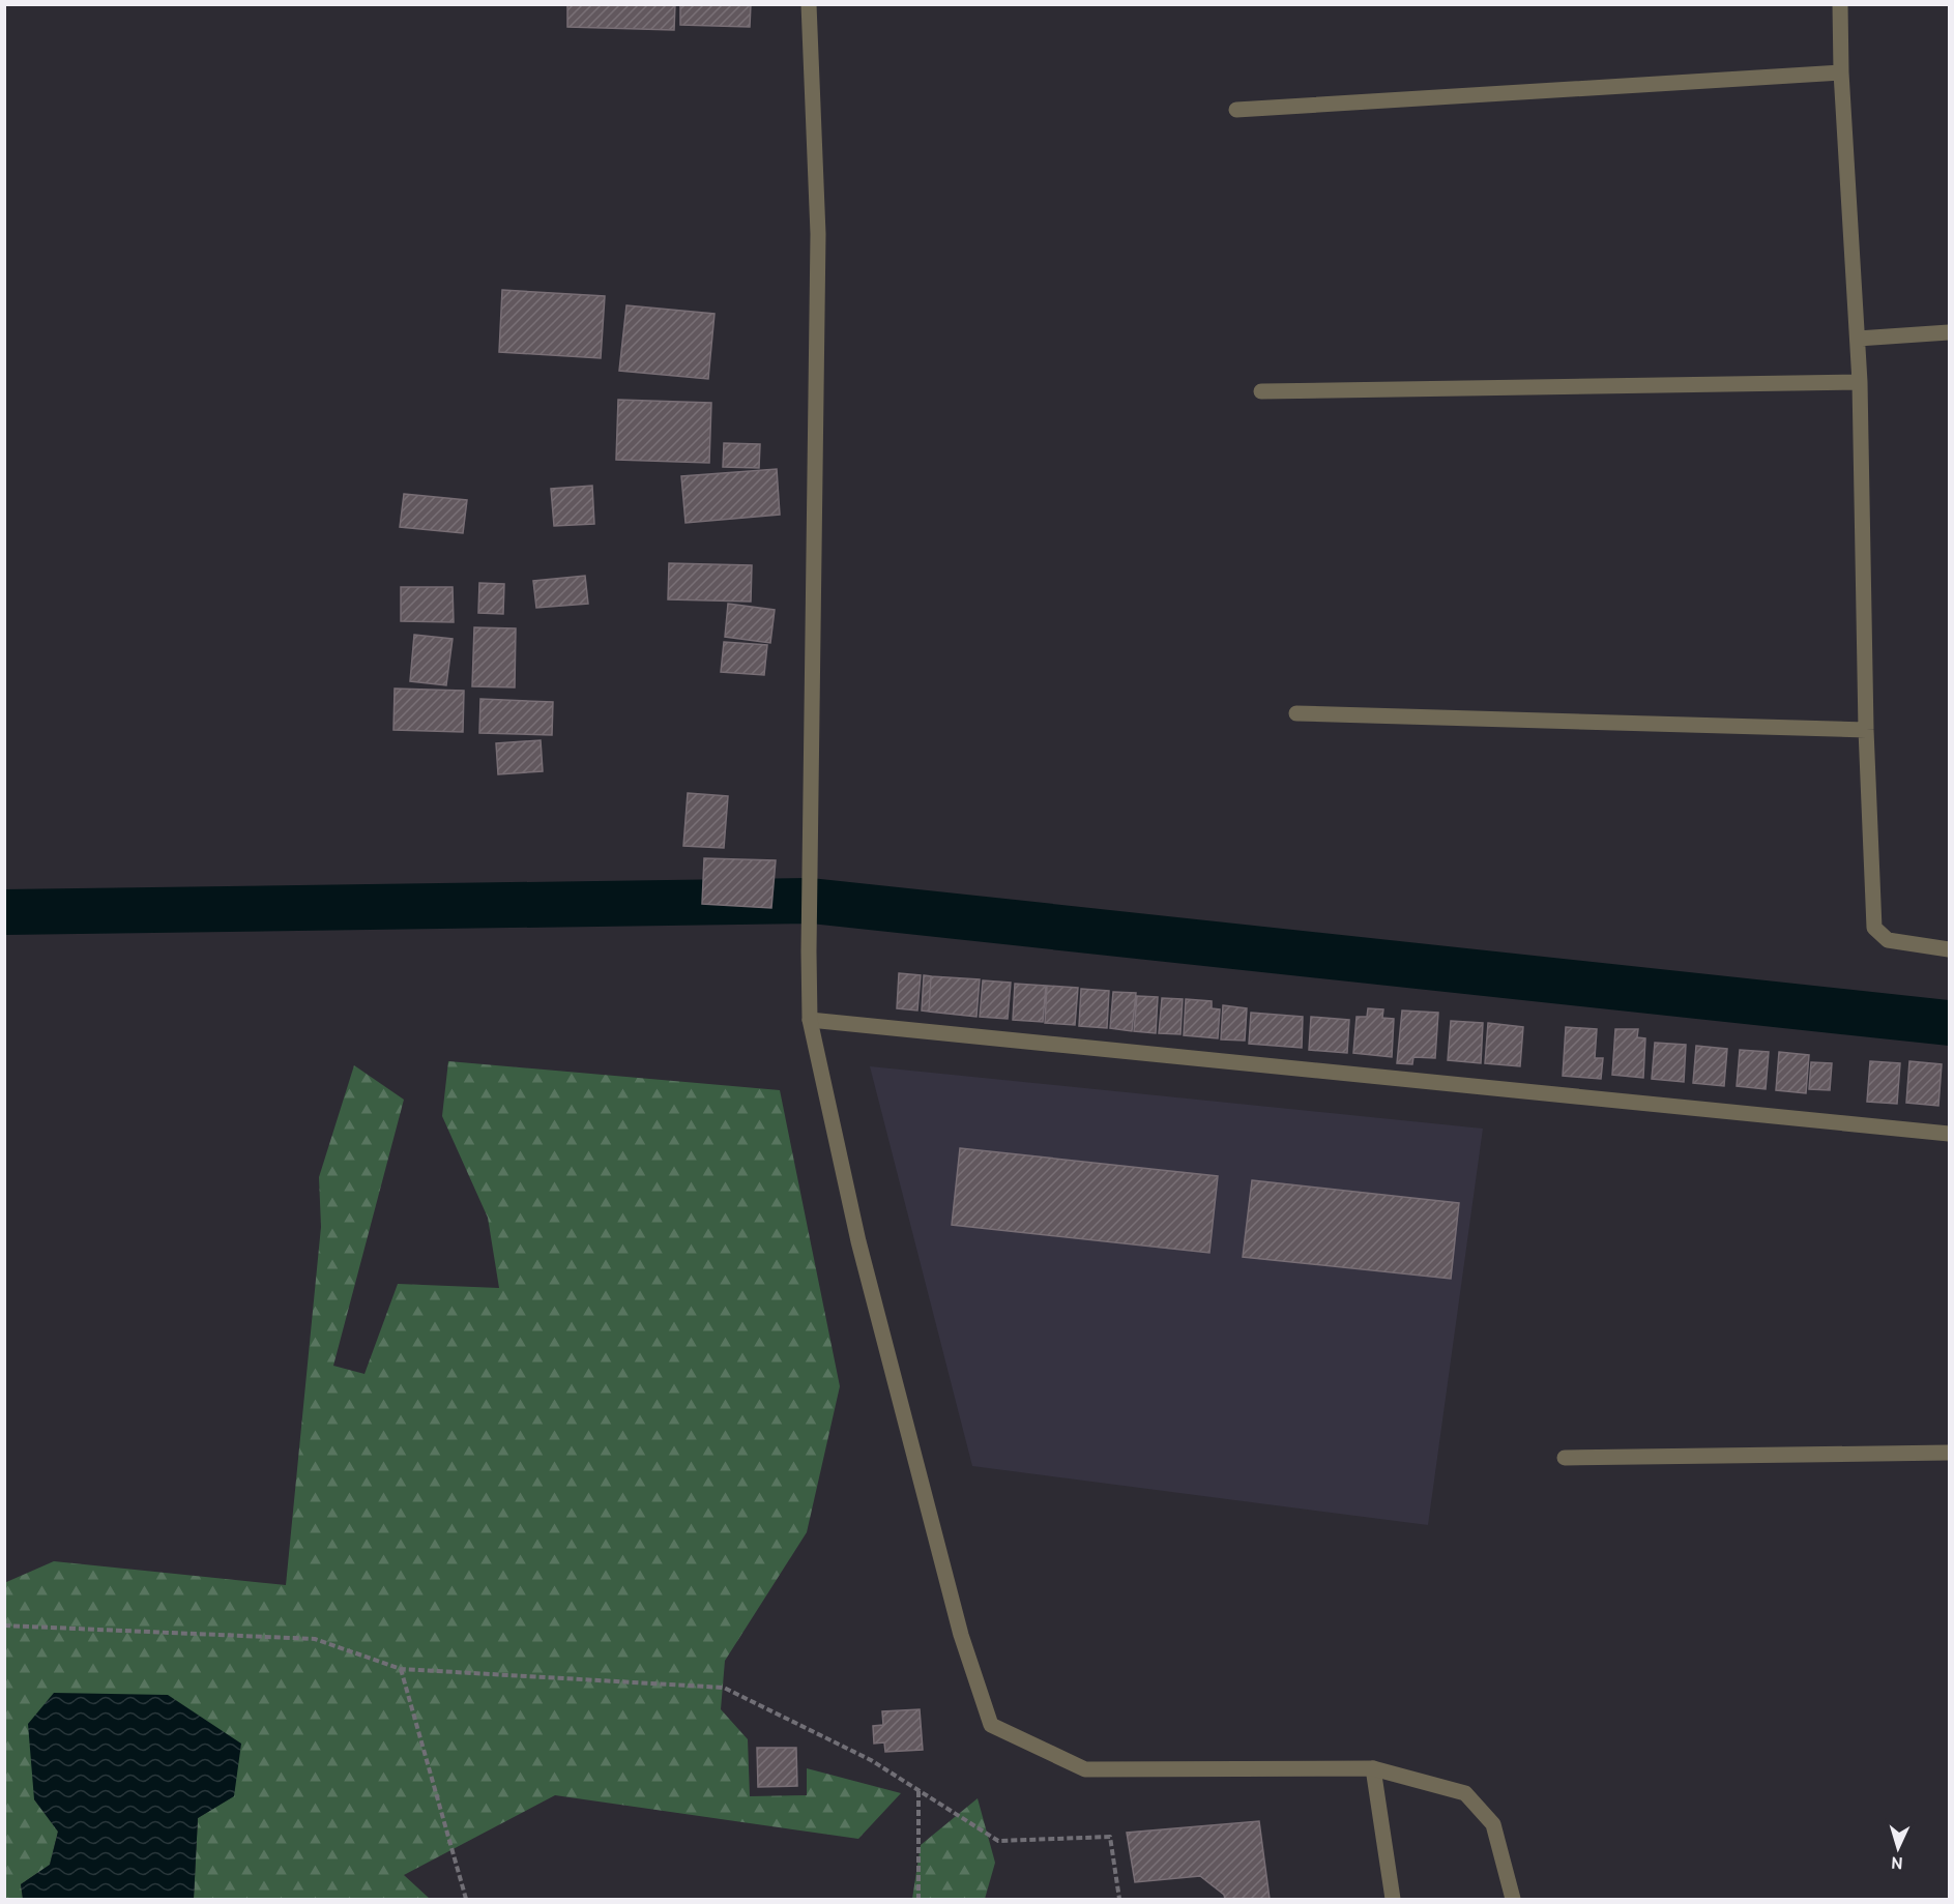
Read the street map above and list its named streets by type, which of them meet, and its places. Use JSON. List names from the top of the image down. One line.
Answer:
{"north":"bottom"}
